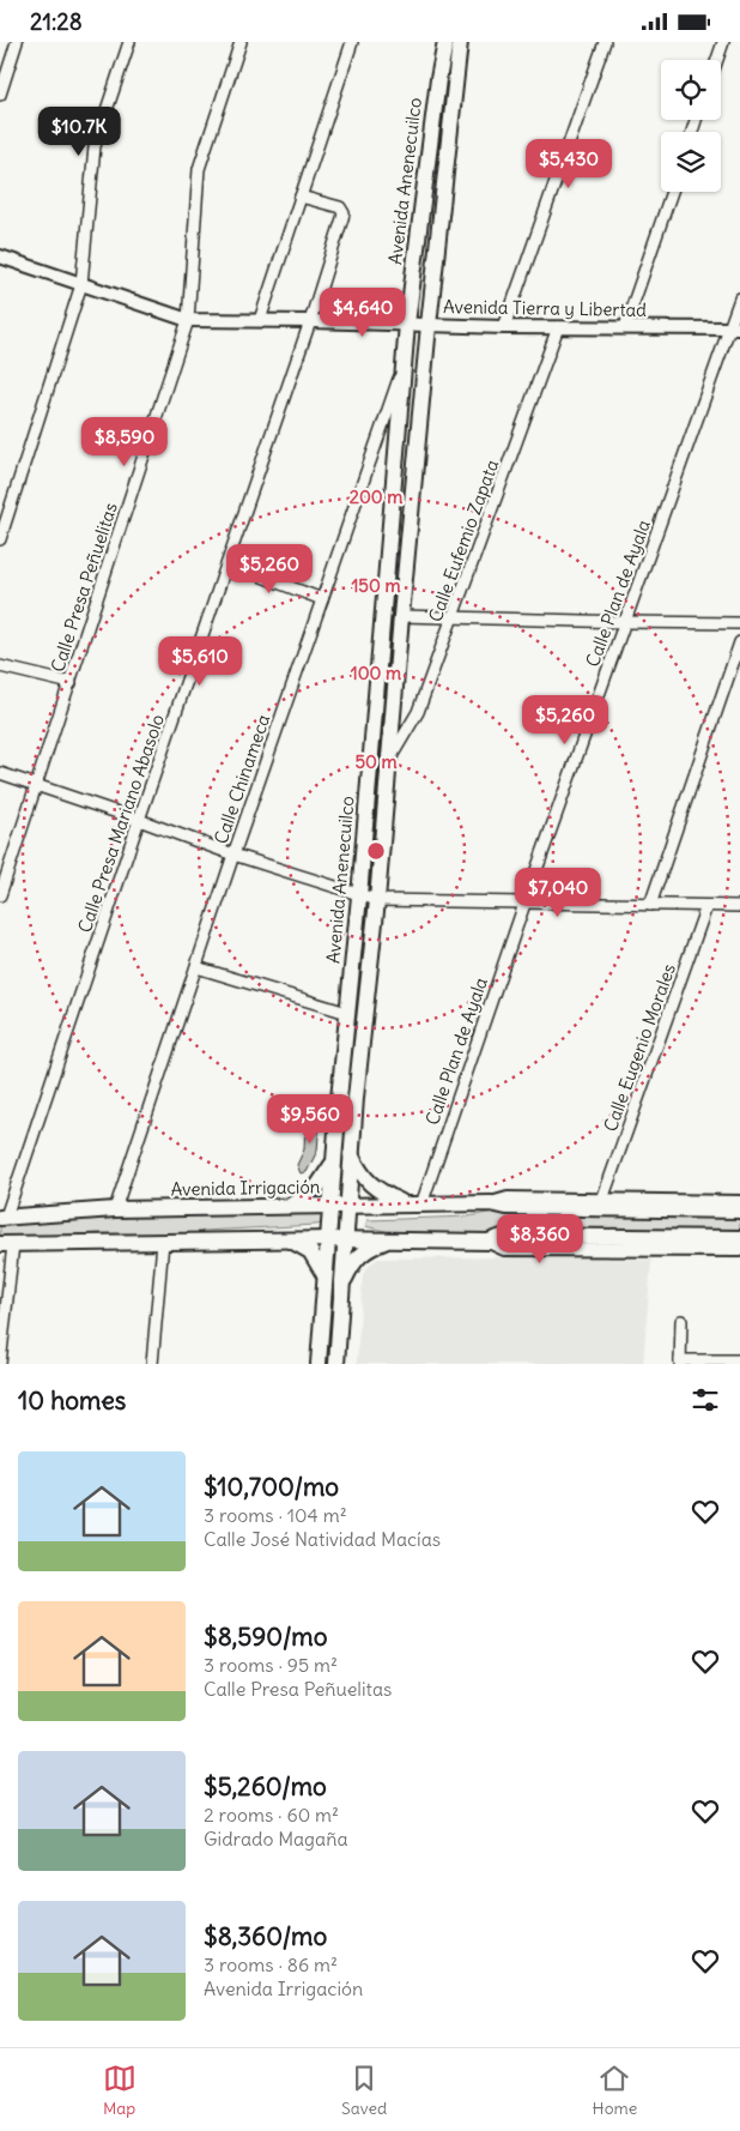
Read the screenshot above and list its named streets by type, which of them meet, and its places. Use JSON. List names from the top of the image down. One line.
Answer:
{"streets":{"main road":["Avenida Anenecuilco","Avenida Irrigación"],"street":["Avenida Tierra y Libertad","Calle Eufemio Zapata","Calle Presa Peñuelitas","Calle Plan de Ayala","Calle Chinameca","Calle Presa Mariano Abasolo","Calle Eugenio Morales"]},"crossings":[["Avenida Anenecuilco","Avenida Tierra y Libertad"],["Avenida Anenecuilco","Calle Eufemio Zapata"],["Avenida Anenecuilco","Calle Chinameca"],["Avenida Anenecuilco","Avenida Irrigación"],["Avenida Tierra y Libertad","Calle Eufemio Zapata"],["Avenida Tierra y Libertad","Calle Presa Peñuelitas"],["Avenida Tierra y Libertad","Calle Plan de Ayala"],["Avenida Tierra y Libertad","Calle Presa Mariano Abasolo"],["Calle Plan de Ayala","Avenida Irrigación"],["Calle Chinameca","Avenida Irrigación"],["Calle Presa Mariano Abasolo","Avenida Irrigación"],["Calle Eugenio Morales","Avenida Irrigación"]],"page":{"status":"21:28","price":["$10.7K","$5,430","$4,640","$8,590","$5,260","$5,610","$5,260","$7,040","$9,560","$8,360"],"heading":"10 homes","list":[{"name":"$10,700/mo","note":"3 rooms · 104 m² · Calle José Natividad Macías"},{"name":"$8,590/mo","note":"3 rooms · 95 m² · Calle Presa Peñuelitas"},{"name":"$5,260/mo","note":"2 rooms · 60 m² · Gidrado Magaña"},{"name":"$8,360/mo","note":"3 rooms · 86 m² · Avenida Irrigación"}],"tabs":["Map","Saved","Home"]},"rings":["200 m","150 m","100 m","50 m"]}
